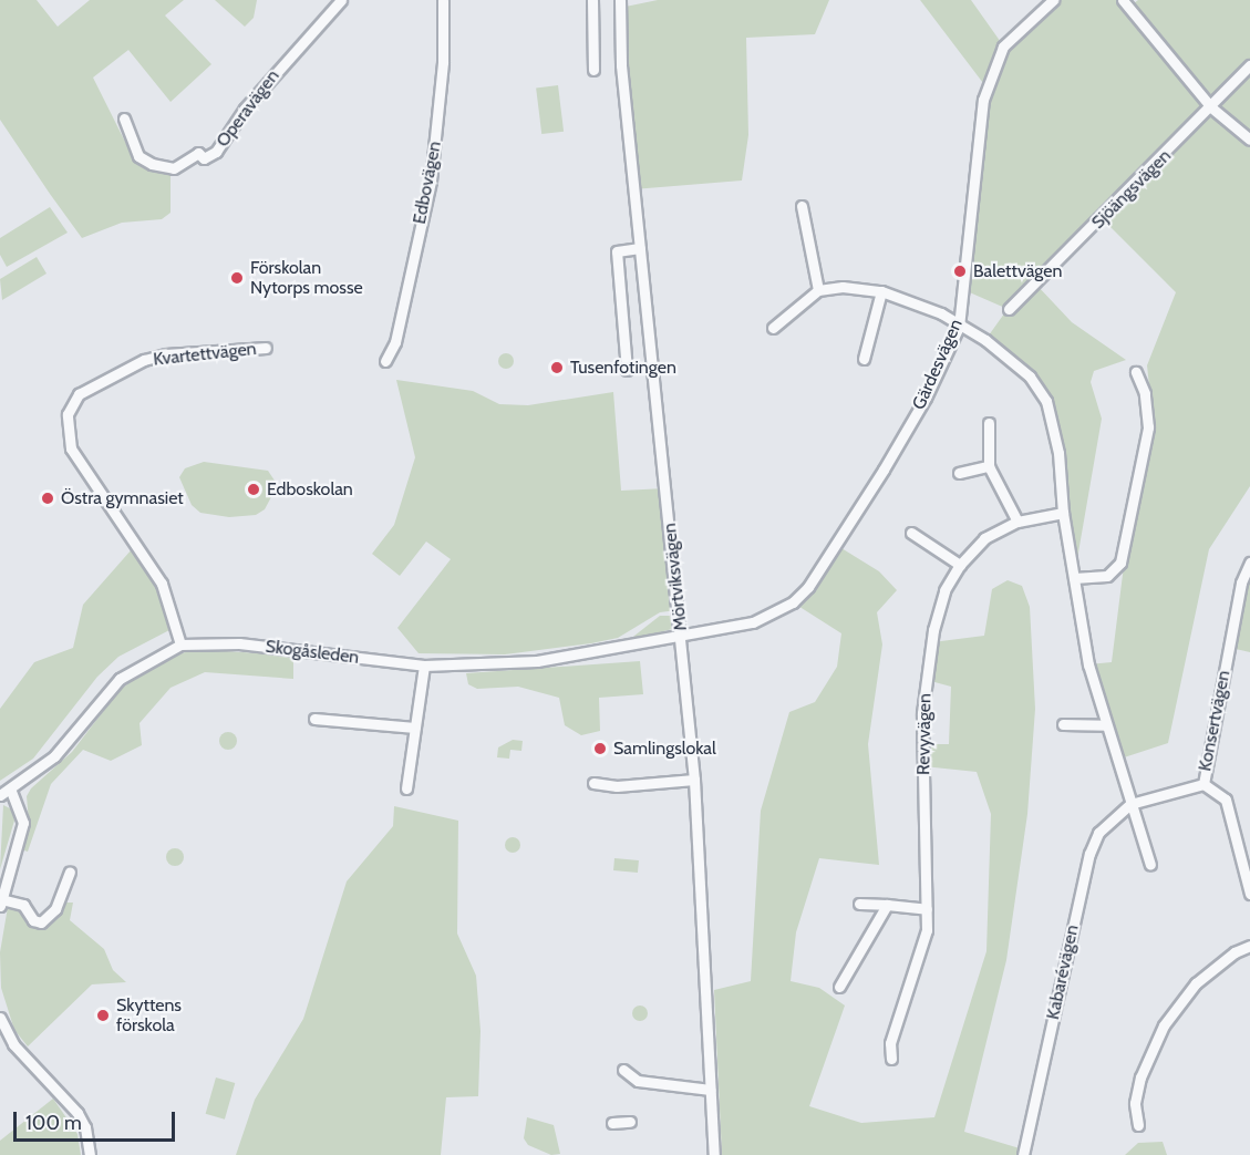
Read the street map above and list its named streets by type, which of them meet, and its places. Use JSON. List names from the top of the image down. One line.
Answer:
{"streets":{"street":["Operavägen","Edbovägen","Sjöängsvägen","Kvartettvägen","Gärdesvägen","Mörtviksvägen","Skogåsleden","Konsertvägen","Revyvägen","Kabarévägen"]},"crossings":[["Kvartettvägen","Skogåsleden"],["Gärdesvägen","Mörtviksvägen"],["Gärdesvägen","Skogåsleden"],["Mörtviksvägen","Skogåsleden"],["Konsertvägen","Kabarévägen"]],"places":["Balettvägen","Förskolan Nytorps mosse","Tusenfotingen","Edboskolan","Östra gymnasiet","Samlingslokal","Skyttens förskola"],"scale_bar":"100 m"}
